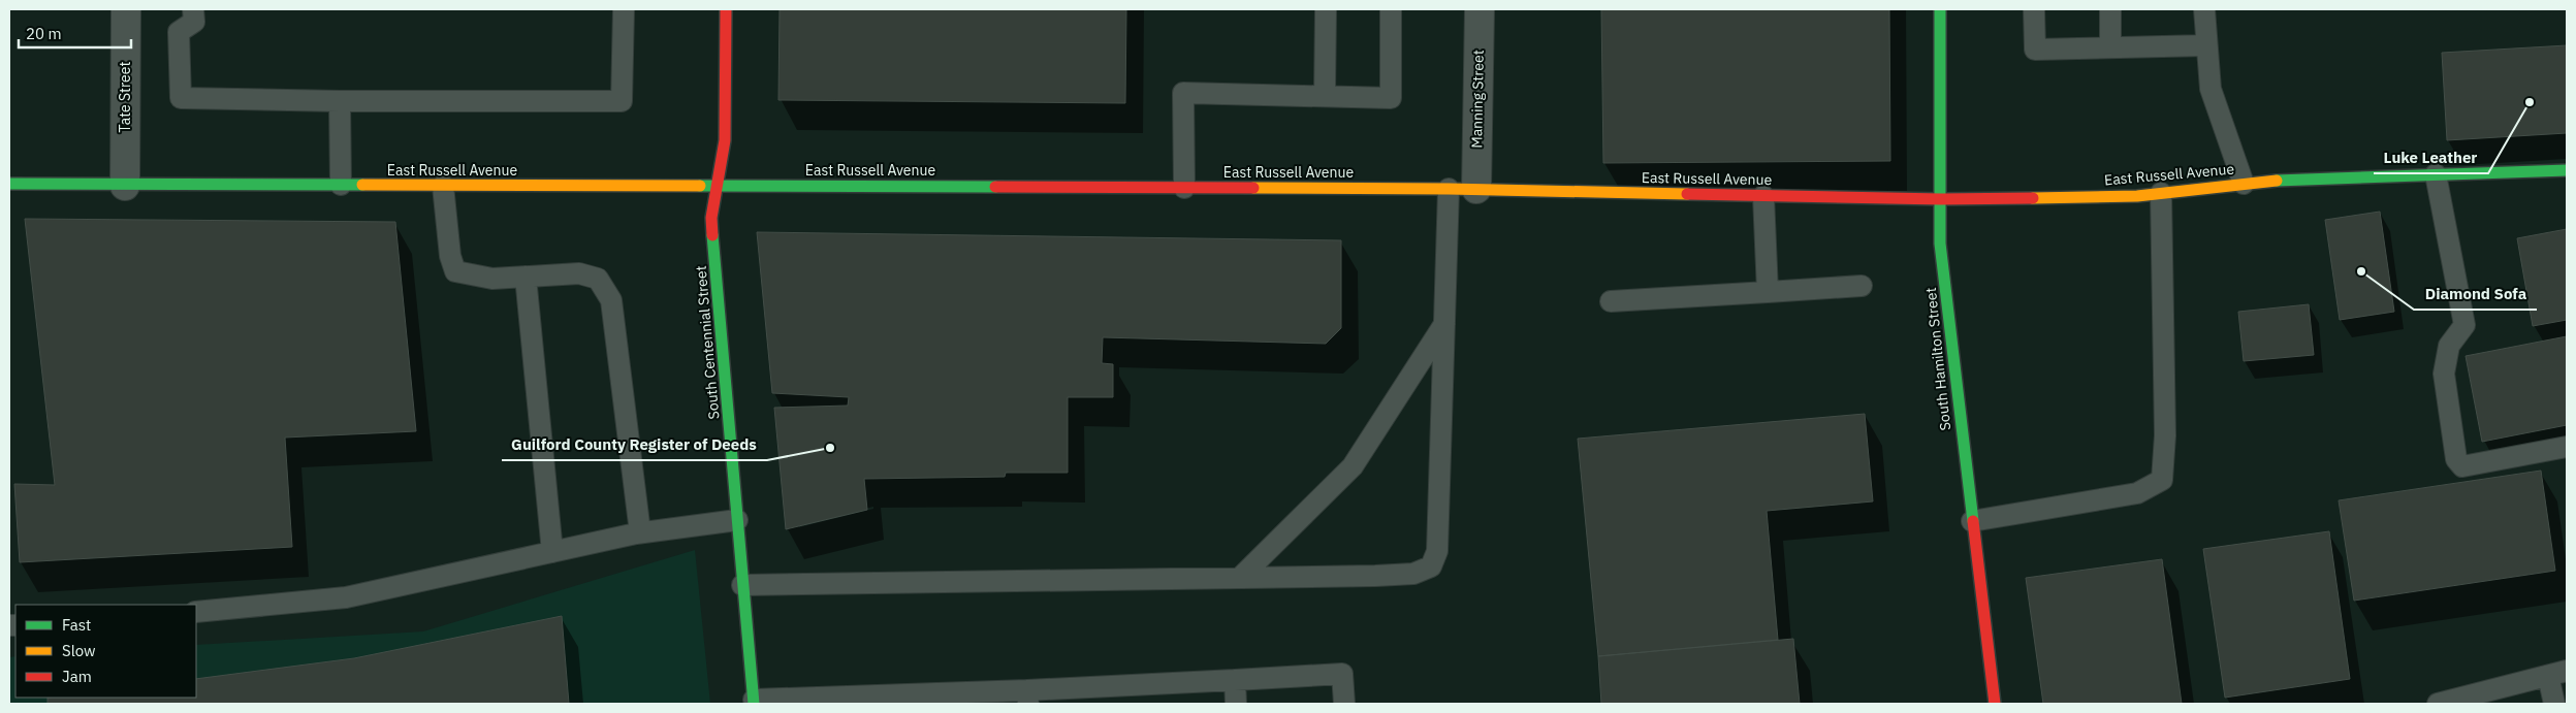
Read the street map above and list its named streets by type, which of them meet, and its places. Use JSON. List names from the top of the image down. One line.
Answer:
{"streets":{"main road":["East Russell Avenue","South Centennial Street","South Hamilton Street"],"street":["Tate Street","Manning Street"]},"crossings":[["Tate Street","East Russell Avenue"],["Manning Street","East Russell Avenue"],["East Russell Avenue","South Centennial Street"],["East Russell Avenue","South Hamilton Street"]],"places":["Luke Leather","Diamond Sofa","Guilford County Register of Deeds"],"legend":["Fast","Slow","Jam"],"scale_bar":"20 m"}
